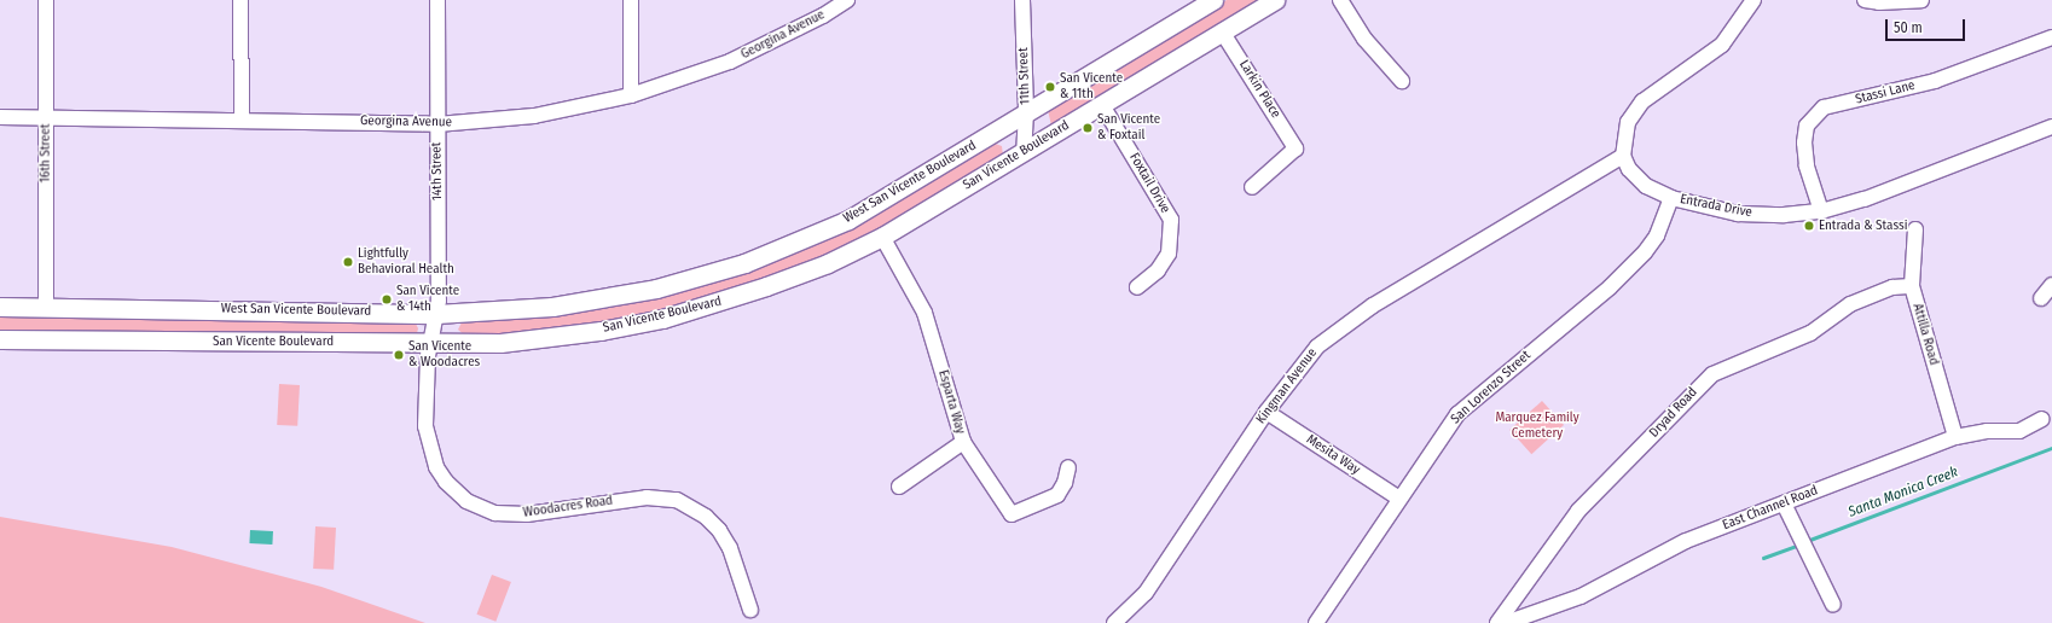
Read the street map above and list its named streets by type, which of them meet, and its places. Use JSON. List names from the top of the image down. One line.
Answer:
{"streets":{"main road":["San Vicente Boulevard","West San Vicente Boulevard"],"street":["Georgina Avenue","11th Street","Larkin Place","Stassi Lane","16th Street","14th Street","Foxtail Drive","Entrada Drive","Attilla Road","Kingman Avenue","San Lorenzo Street","Esparta Way","Dryad Road","Mesita Way","Woodacres Road","East Channel Road"]},"crossings":[["Georgina Avenue","16th Street"],["Georgina Avenue","14th Street"],["11th Street","San Vicente Boulevard"],["11th Street","West San Vicente Boulevard"],["Larkin Place","San Vicente Boulevard"],["Stassi Lane","Entrada Drive"],["16th Street","West San Vicente Boulevard"],["San Vicente Boulevard","14th Street"],["San Vicente Boulevard","Foxtail Drive"],["San Vicente Boulevard","Esparta Way"],["San Vicente Boulevard","Woodacres Road"],["14th Street","West San Vicente Boulevard"],["14th Street","Woodacres Road"],["Entrada Drive","Kingman Avenue"],["Entrada Drive","San Lorenzo Street"],["Attilla Road","Dryad Road"],["Attilla Road","East Channel Road"],["Kingman Avenue","Mesita Way"],["San Lorenzo Street","Mesita Way"]],"water":["Santa Monica Creek"],"parks":["Marquez Family Cemetery"],"places":["San Vicente & 11th","San Vicente & Foxtail","Entrada & Stassi","Lightfully Behavioral Health","San Vicente & 14th","San Vicente & Woodacres"],"scale_bar":"50 m"}
